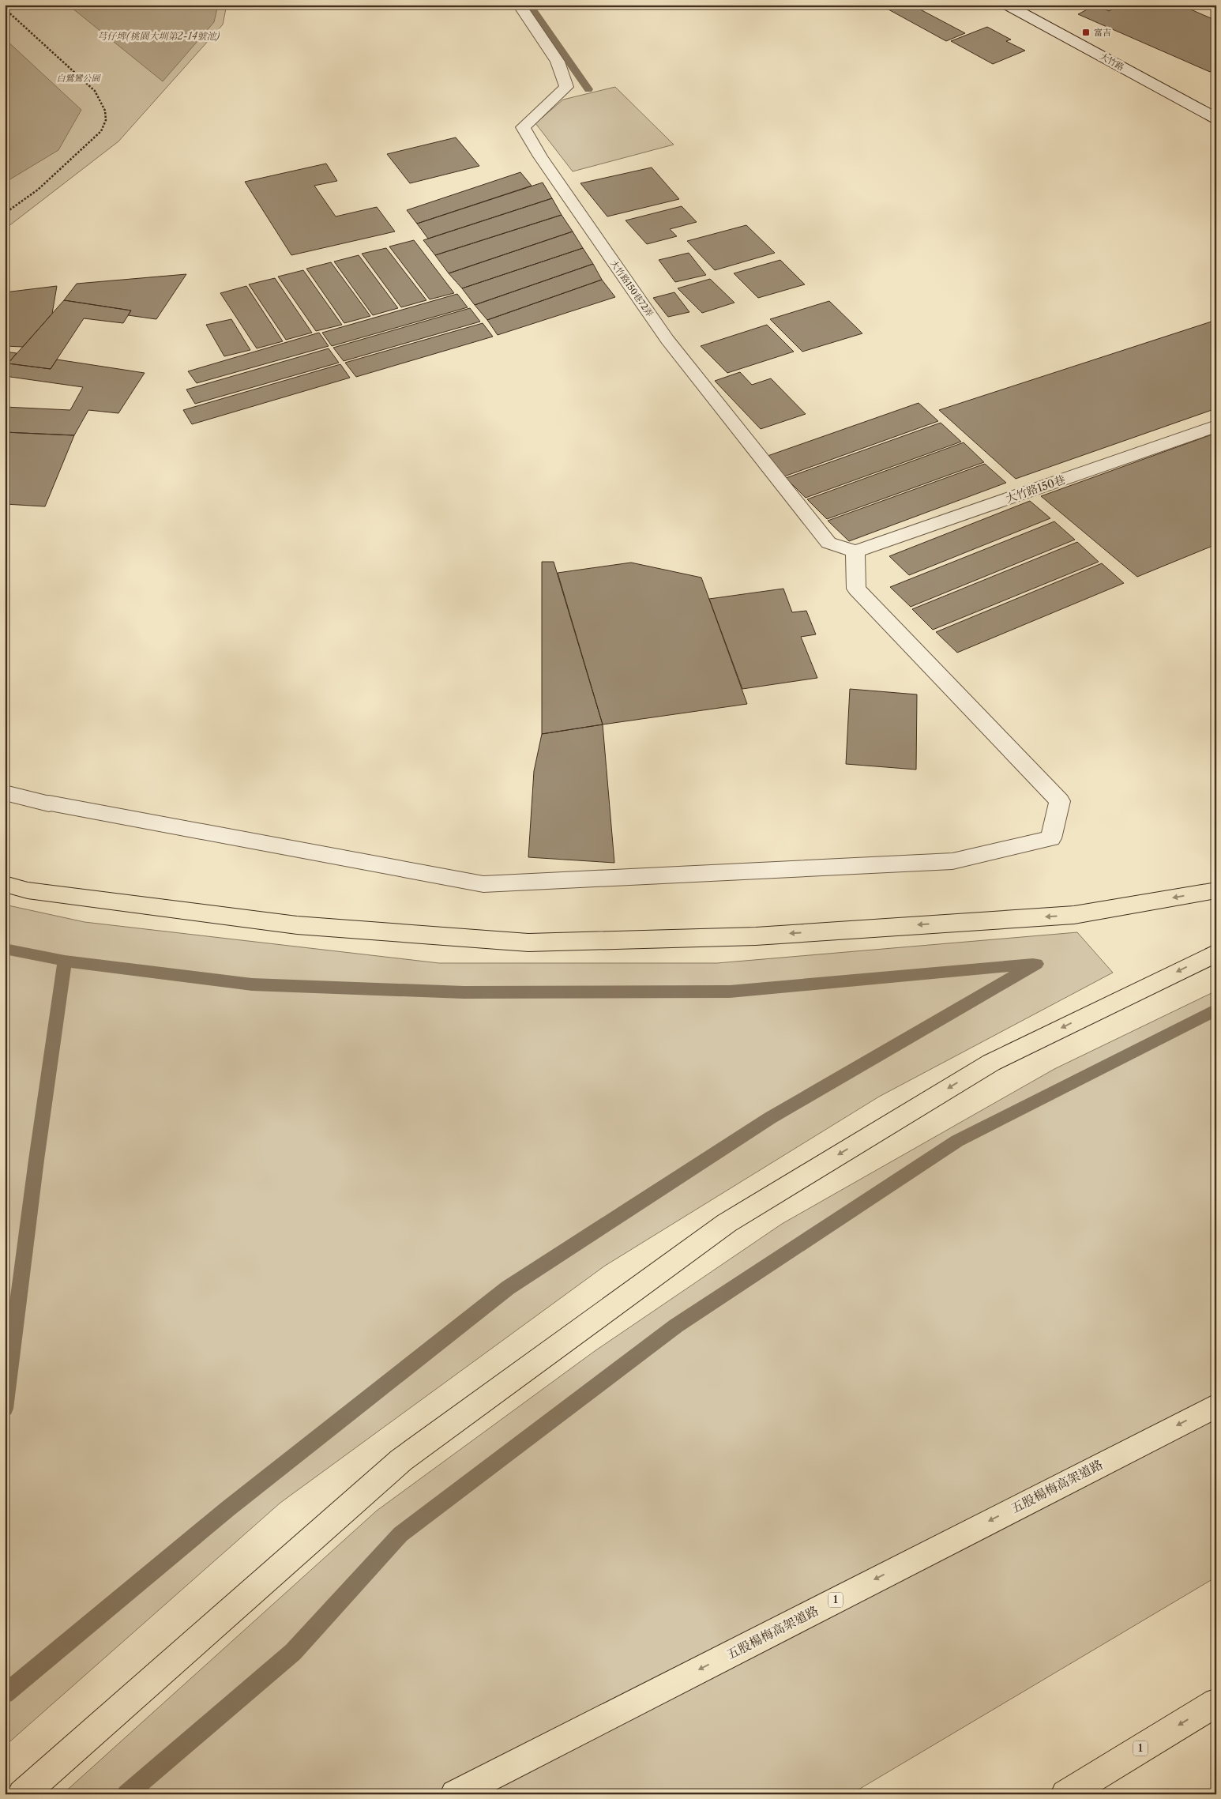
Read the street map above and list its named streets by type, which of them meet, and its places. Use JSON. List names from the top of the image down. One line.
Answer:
{"streets":{"highway":["五股楊梅高架道路","1"],"main road":["大竹路","大竹路150巷72弄","大竹路150巷"]},"crossings":[["大竹路150巷72弄","大竹路150巷"]],"one_way":["五股楊梅高架道路"],"water":["芎仔埤(桃園大圳第2-14號池)"],"parks":["白鷺鸞公園"],"places":{"transit":["富吉"]}}
